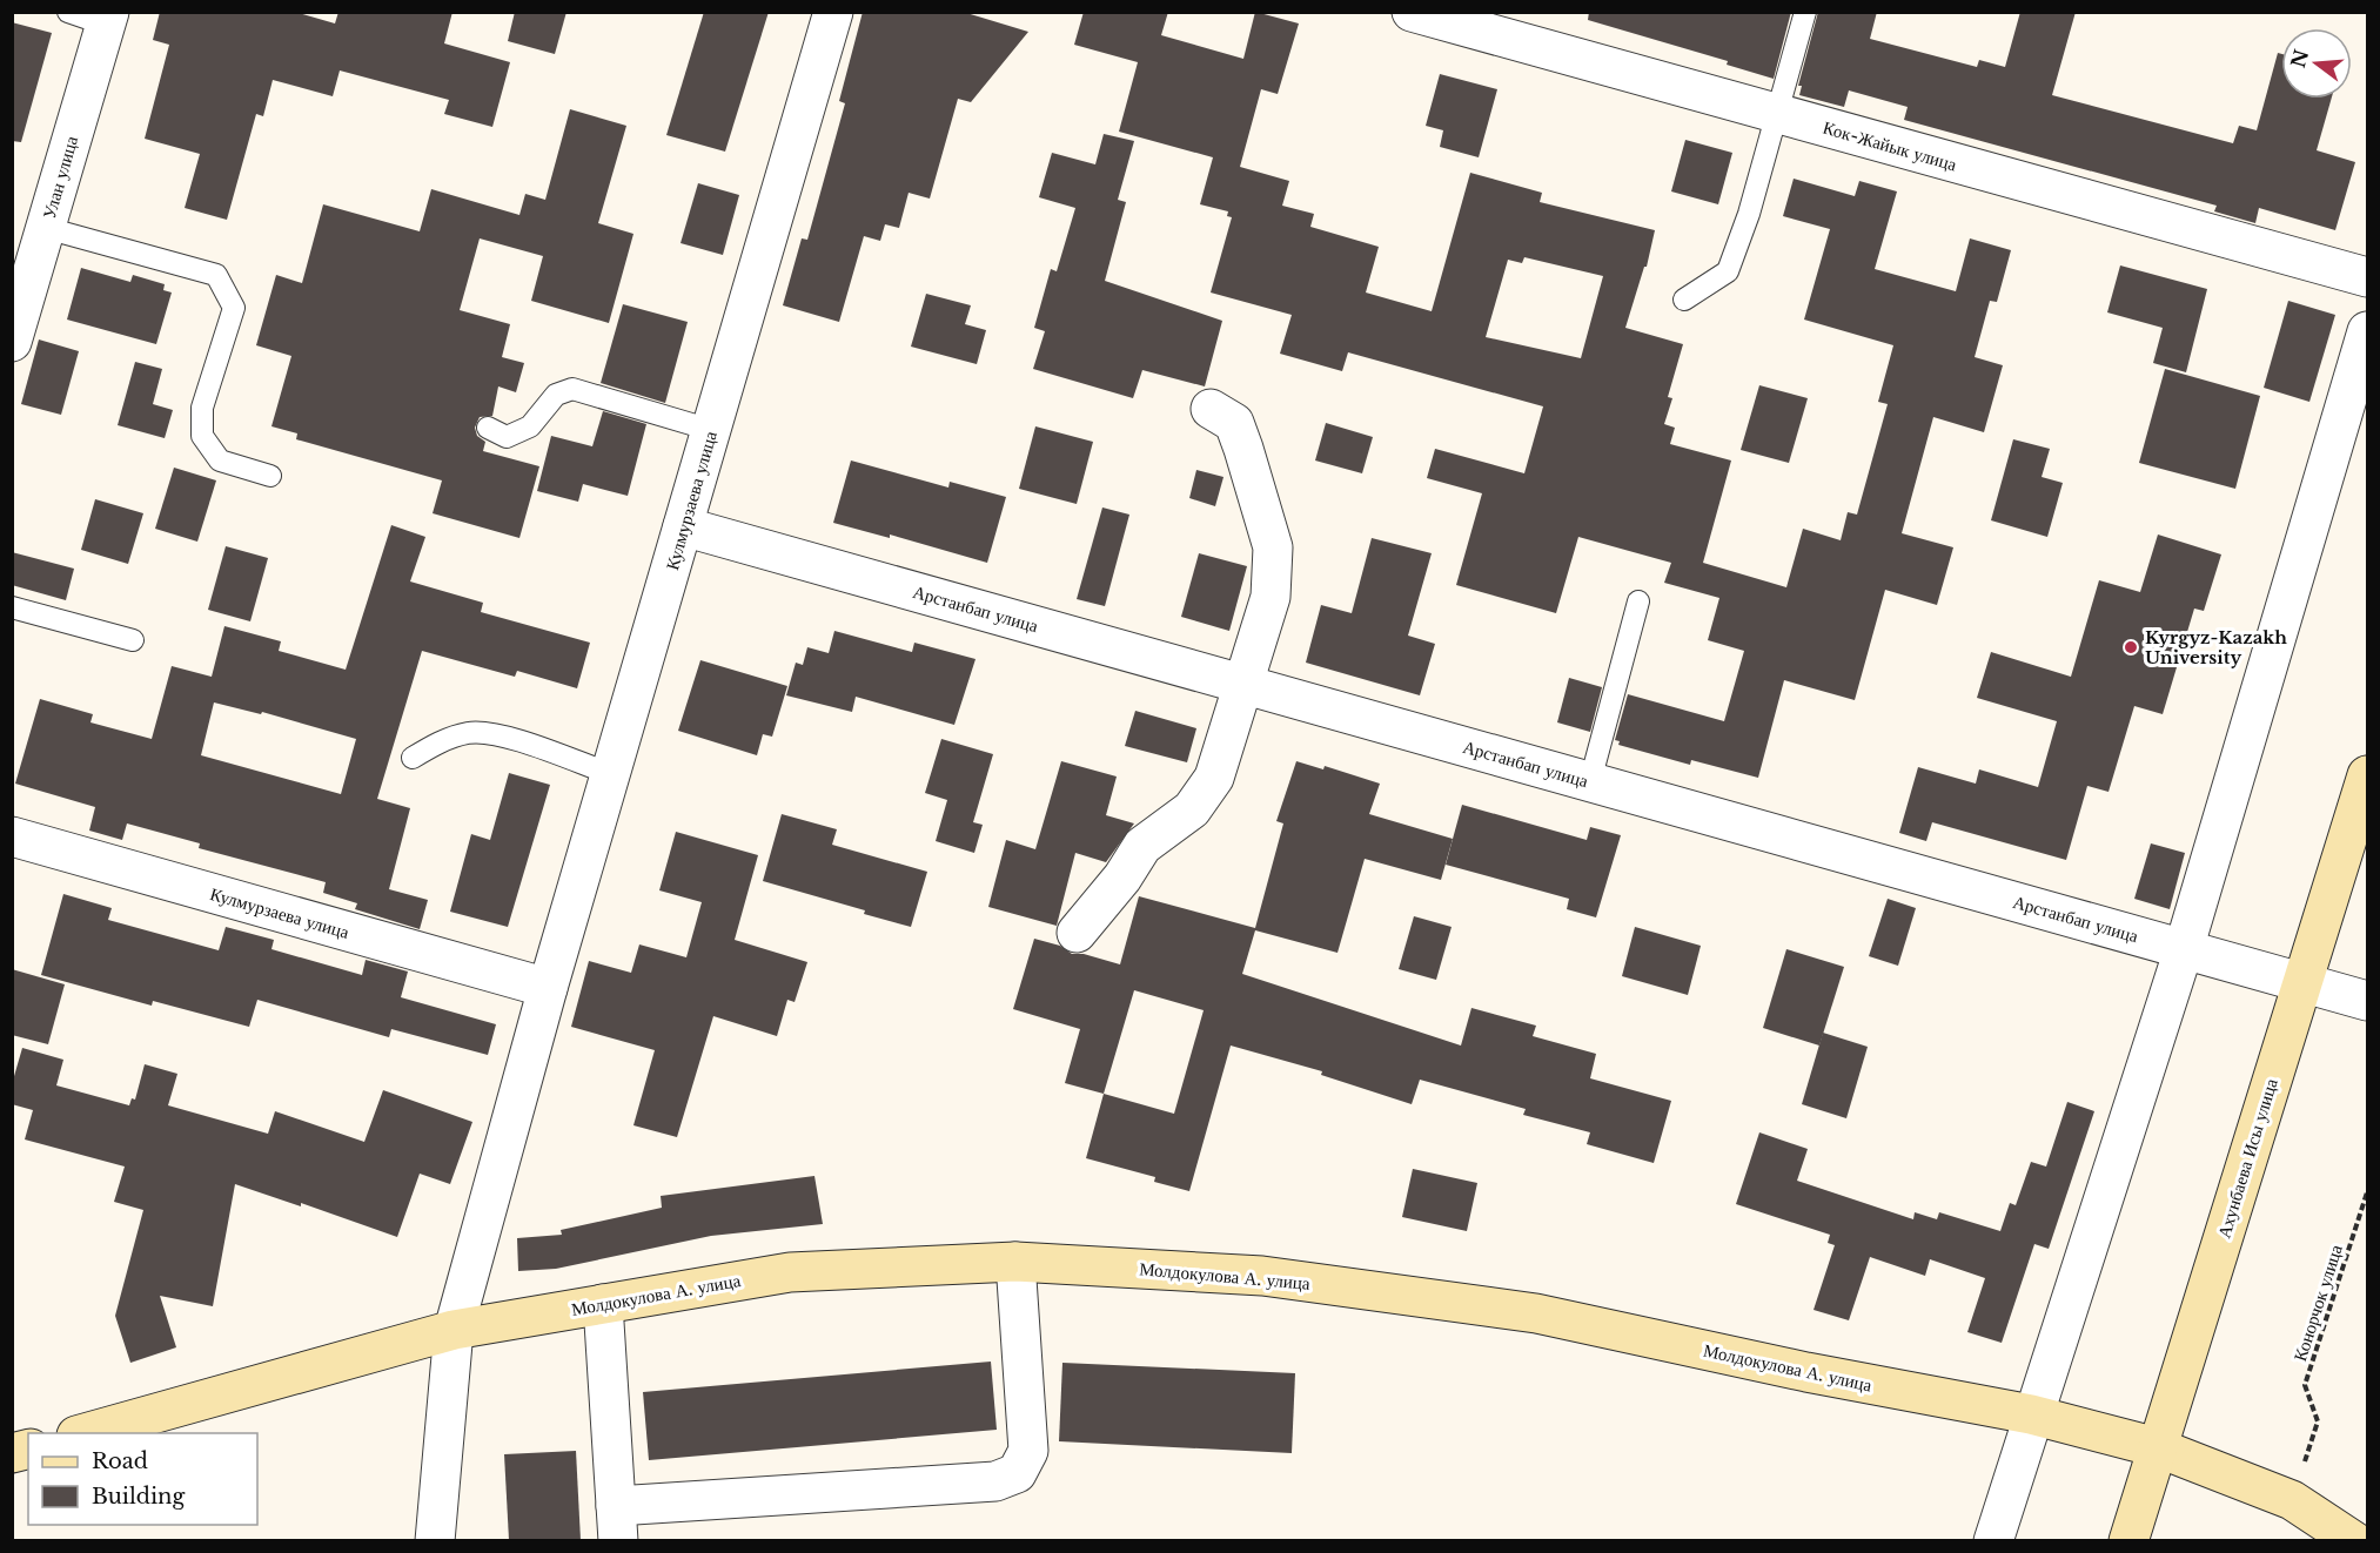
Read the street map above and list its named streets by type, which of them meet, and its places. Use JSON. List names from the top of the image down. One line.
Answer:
{"streets":{"street":["Кок-Жайык улица","Улан улица","Кулмурзаева улица","Арстанбап улица","Ахунбаева Исы улица","Молдокулова А. улица"],"path":["Конорчок улица"]},"crossings":[["Кулмурзаева улица","Арстанбап улица"],["Кулмурзаева улица","Молдокулова А. улица"],["Арстанбап улица","Ахунбаева Исы улица"],["Ахунбаева Исы улица","Молдокулова А. улица"]],"places":["Kyrgyz-Kazakh University"],"legend":["Road","Building"],"north":"left"}
